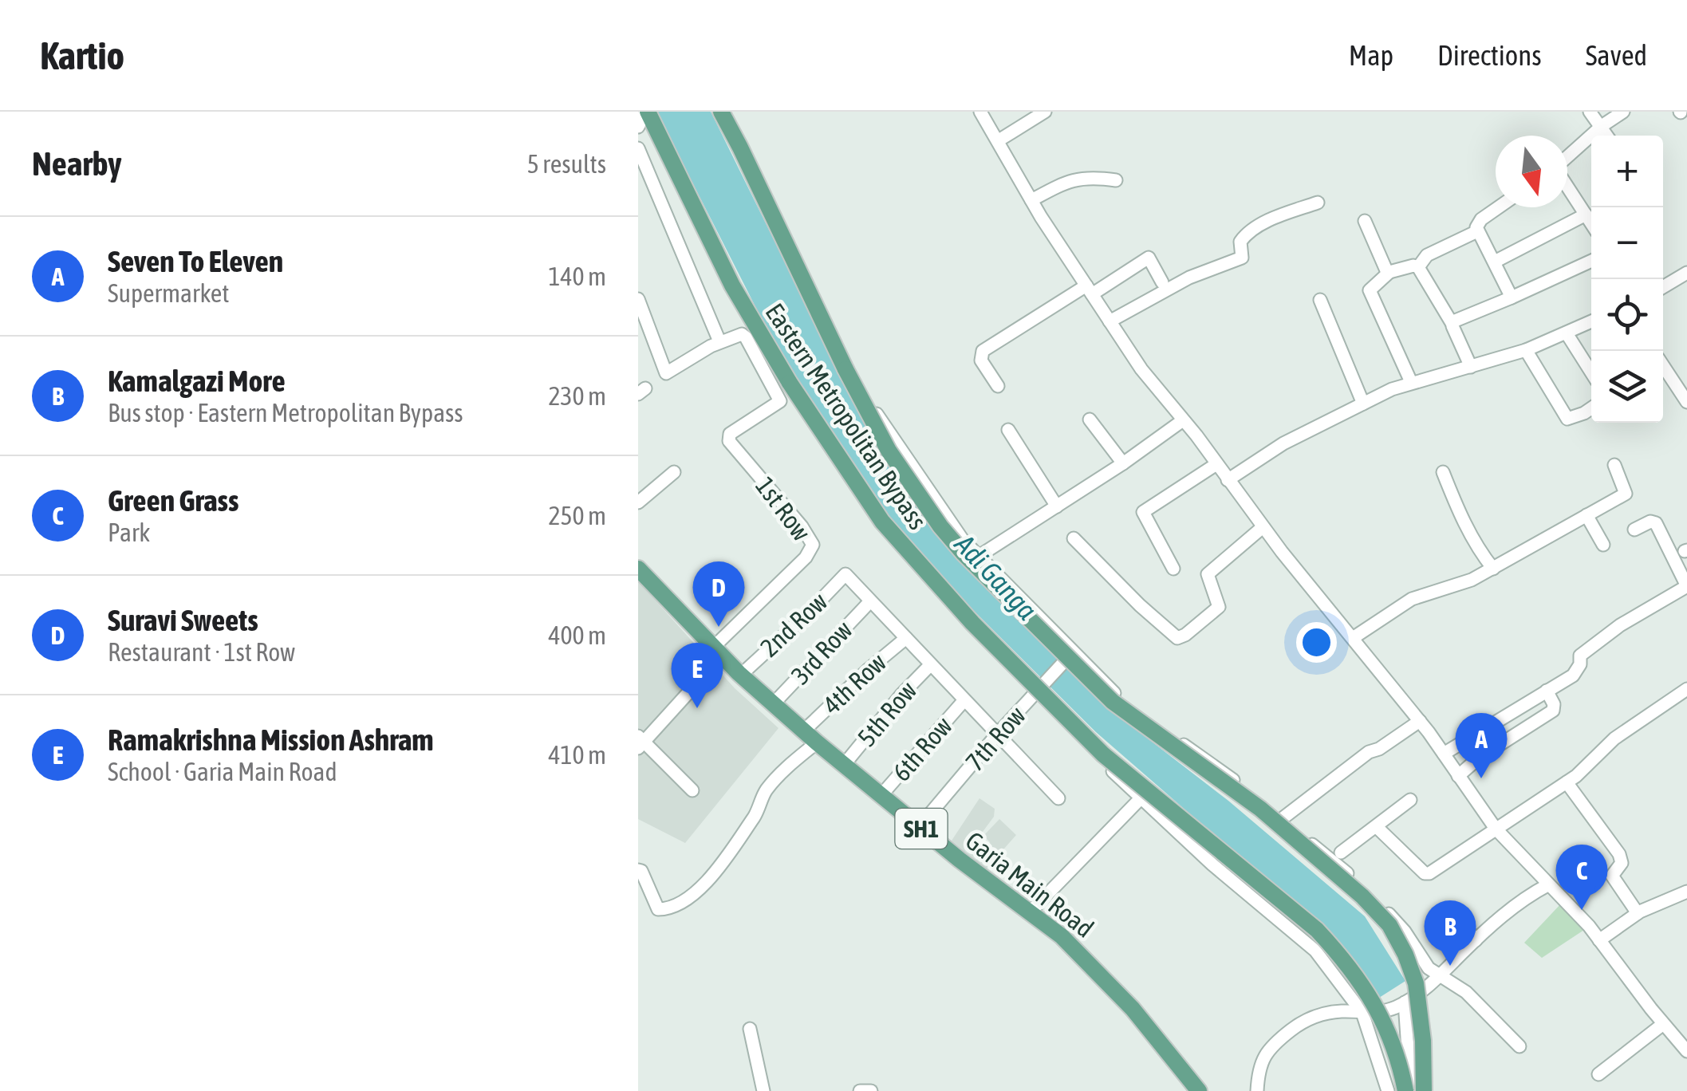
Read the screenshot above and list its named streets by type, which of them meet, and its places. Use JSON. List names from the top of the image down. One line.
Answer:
{"streets":{"main road":["Eastern Metropolitan Bypass","SH1","Garia Main Road"],"street":["1st Row","2nd Row","3rd Row","4th Row","5th Row","7th Row","6th Row"]},"crossings":[["1st Row","Garia Main Road"],["2nd Row","3rd Row"],["2nd Row","Garia Main Road"],["3rd Row","Garia Main Road"],["4th Row","Garia Main Road"],["5th Row","Garia Main Road"],["7th Row","Garia Main Road"],["6th Row","Garia Main Road"]],"water":["Adi Ganga"],"north":"bottom","page":{"header":"Kartio","nav":["Map","Directions","Saved"],"heading":["Nearby","5 results"],"map_buttons":["+","−"],"list":[{"mark":"A","name":"Seven To Eleven","note":"Supermarket","value":"140 m"},{"mark":"B","name":"Kamalgazi More","note":"Bus stop · Eastern Metropolitan Bypass","value":"230 m"},{"mark":"C","name":"Green Grass","note":"Park","value":"250 m"},{"mark":"D","name":"Suravi Sweets","note":"Restaurant · 1st Row","value":"400 m"},{"mark":"E","name":"Ramakrishna Mission Ashram","note":"School · Garia Main Road","value":"410 m"}],"pins":["D","E","A","C","B"]}}
